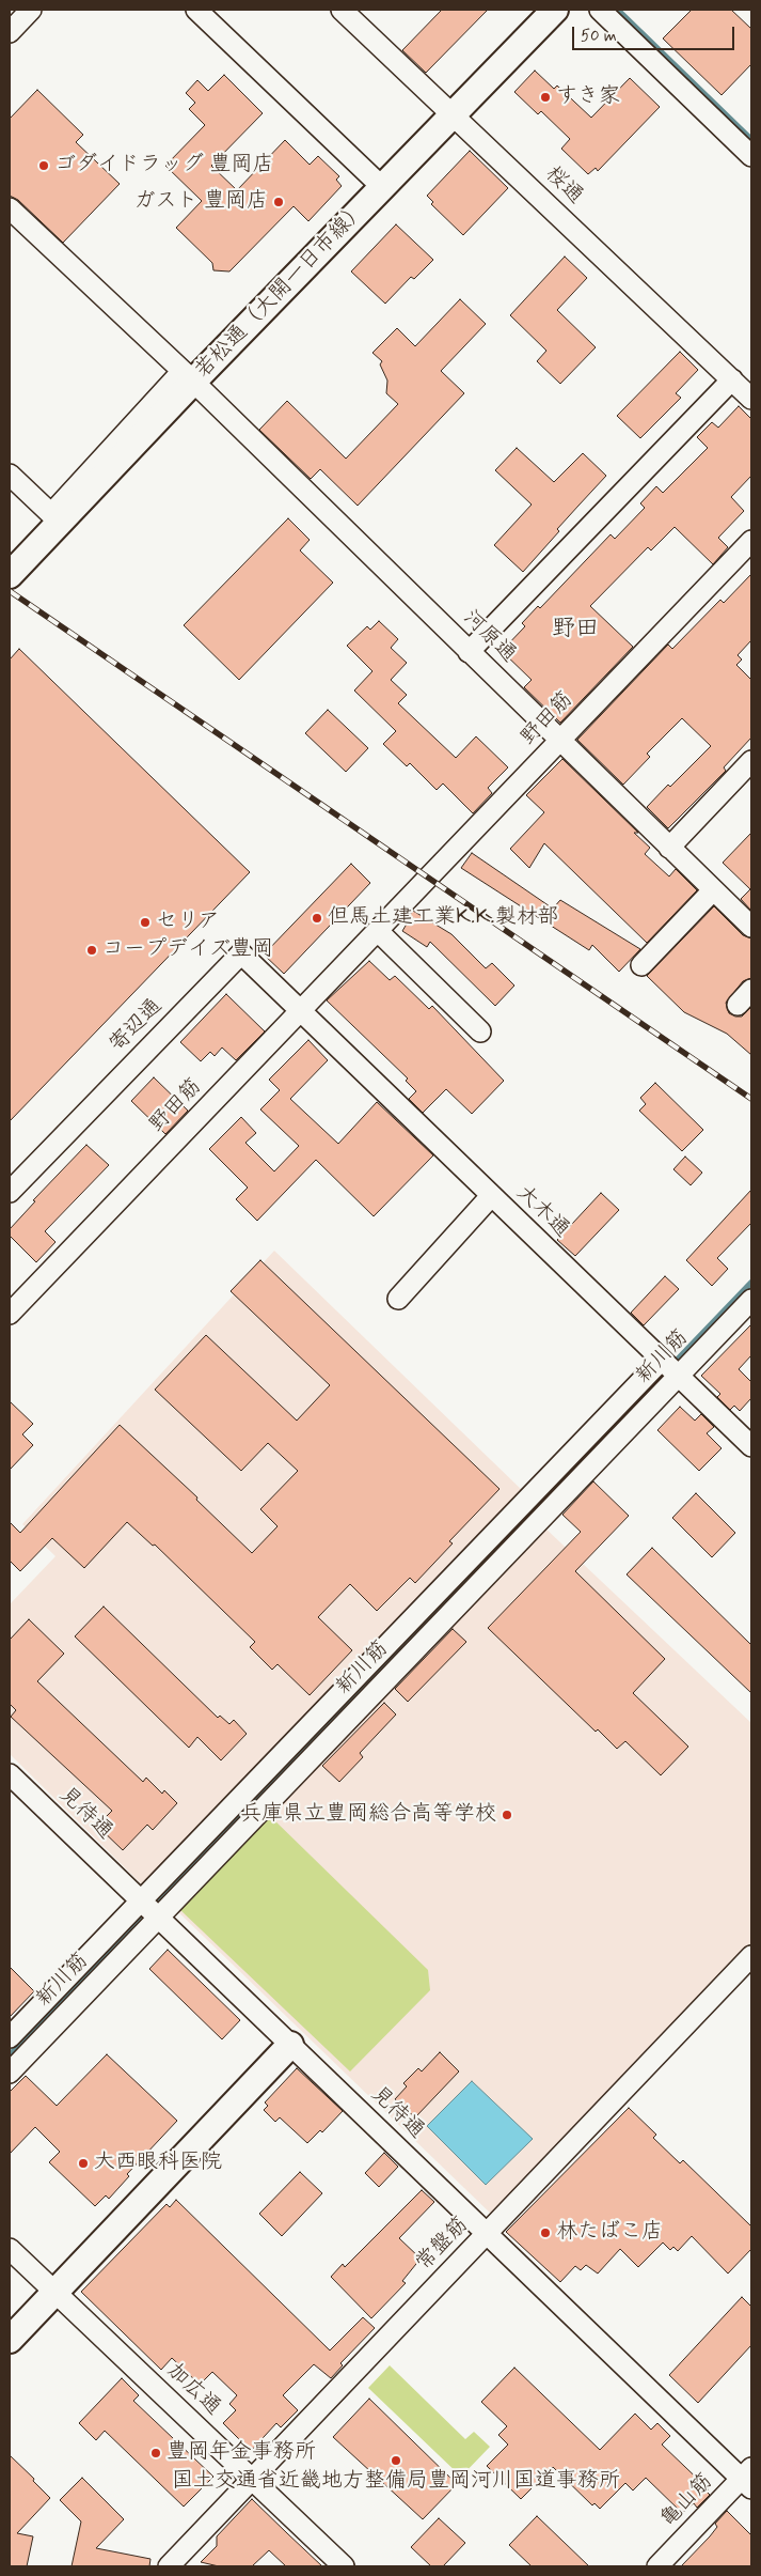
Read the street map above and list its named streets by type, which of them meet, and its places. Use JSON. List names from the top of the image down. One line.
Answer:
{"streets":{"street":["桜通","若松通（大開一日市線）","河原通","野田筋","寄辺通","大木通","新川筋","見待通","常盤筋","加広通","亀山筋"]},"crossings":[["桜通","若松通（大開一日市線）"],["若松通（大開一日市線）","河原通"],["河原通","野田筋"],["野田筋","寄辺通"],["野田筋","大木通"],["寄辺通","大木通"],["大木通","新川筋"],["新川筋","見待通"],["見待通","常盤筋"],["見待通","亀山筋"],["常盤筋","加広通"]],"districts":["野田"],"places":["すき家","ゴダイドラッグ 豊岡店","ガスト 豊岡店","但馬土建工業K.K.製材部","セリア","コープデイズ豊岡","兵庫県立豊岡総合高等学校","大西眼科医院","林たばこ店","豊岡年金事務所","国土交通省近畿地方整備局豊岡河川国道事務所"],"scale_bar":"50 m"}
